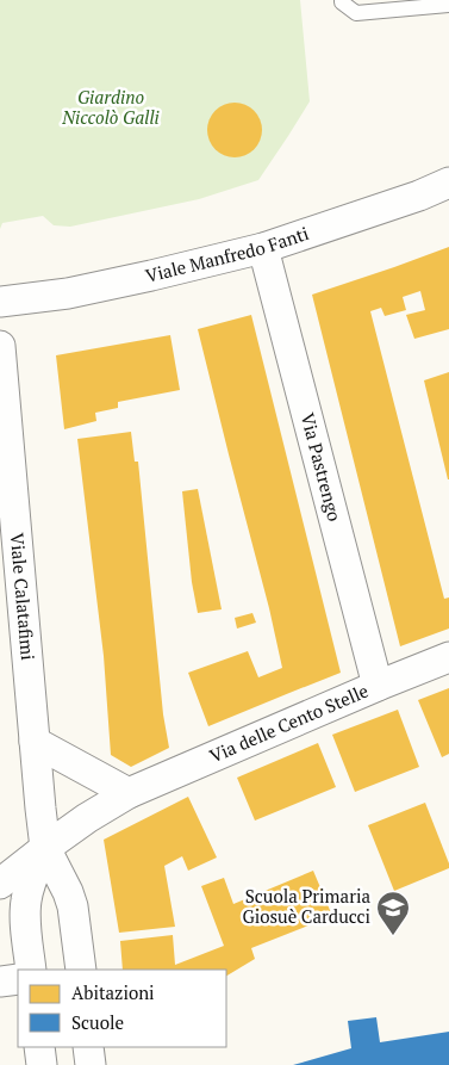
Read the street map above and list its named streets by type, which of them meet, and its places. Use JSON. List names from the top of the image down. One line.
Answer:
{"streets":{"street":["Viale Manfredo Fanti","Via Pastrengo","Viale Calatafimi","Via delle Cento Stelle"]},"crossings":[["Viale Manfredo Fanti","Via Pastrengo"],["Via Pastrengo","Via delle Cento Stelle"],["Viale Calatafimi","Via delle Cento Stelle"]],"parks":["Giardino Niccolò Galli"],"places":{"school or university":["Scuola Primaria Giosuè Carducci"]},"legend":["Abitazioni","Scuole"]}
